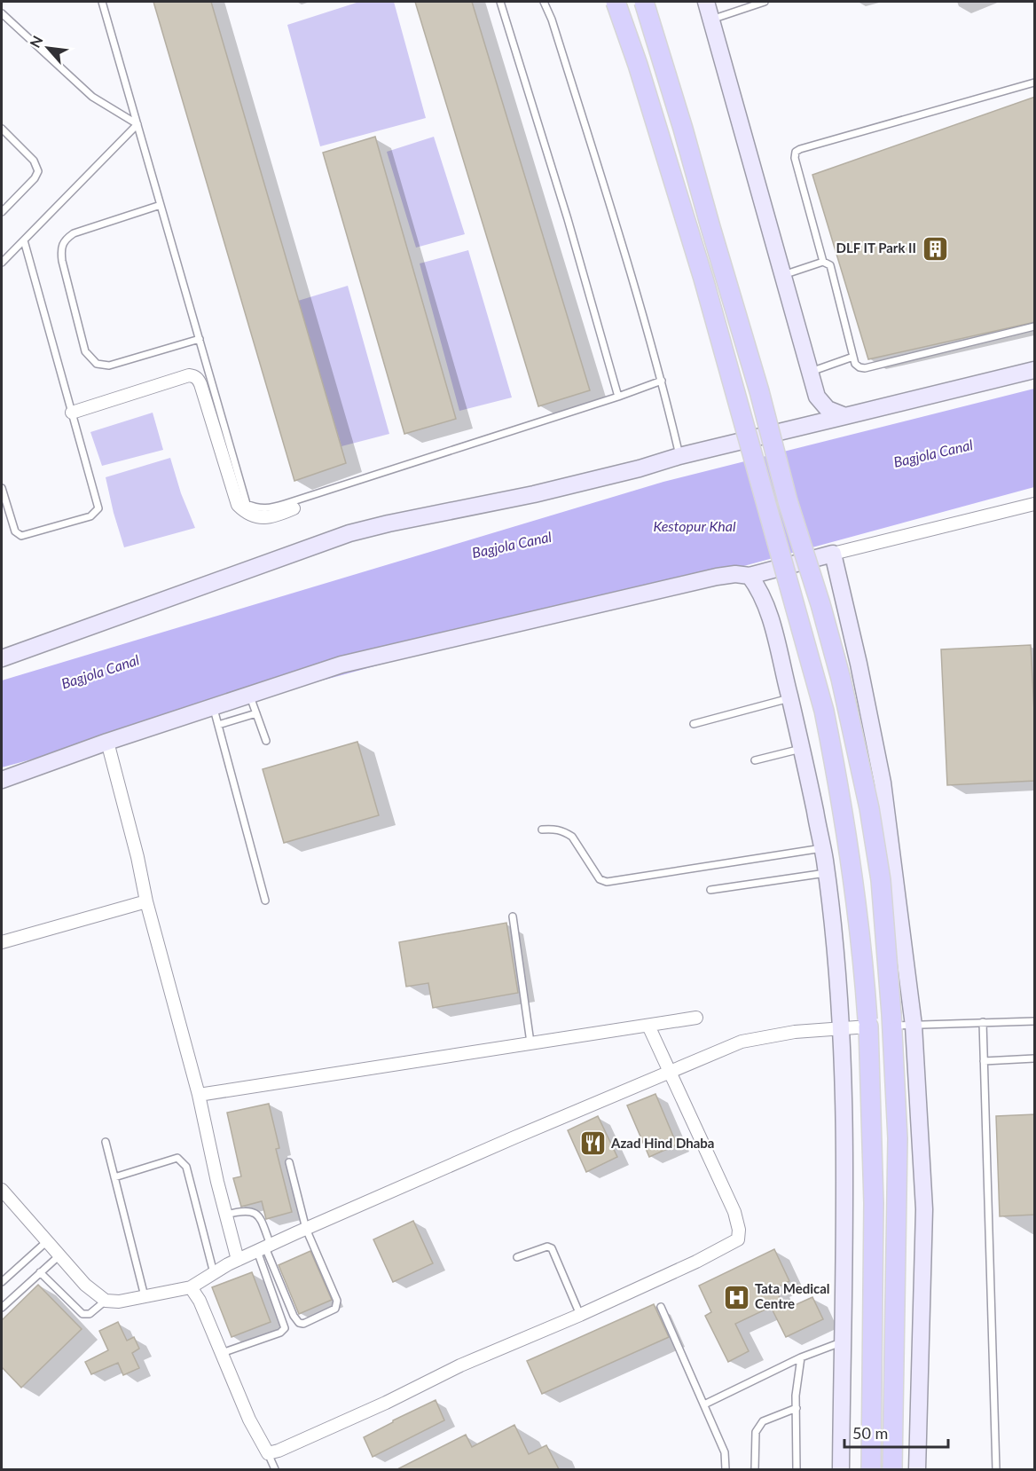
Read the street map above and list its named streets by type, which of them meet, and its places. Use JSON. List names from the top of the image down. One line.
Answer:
{"water":["Bagjola Canal","Kestopur Khal"],"places":{"building":["DLF IT Park II"],"restaurant":["Azad Hind Dhaba"],"hospital":["Tata Medical Centre"]},"scale_bar":"50 m","north":"top left"}
